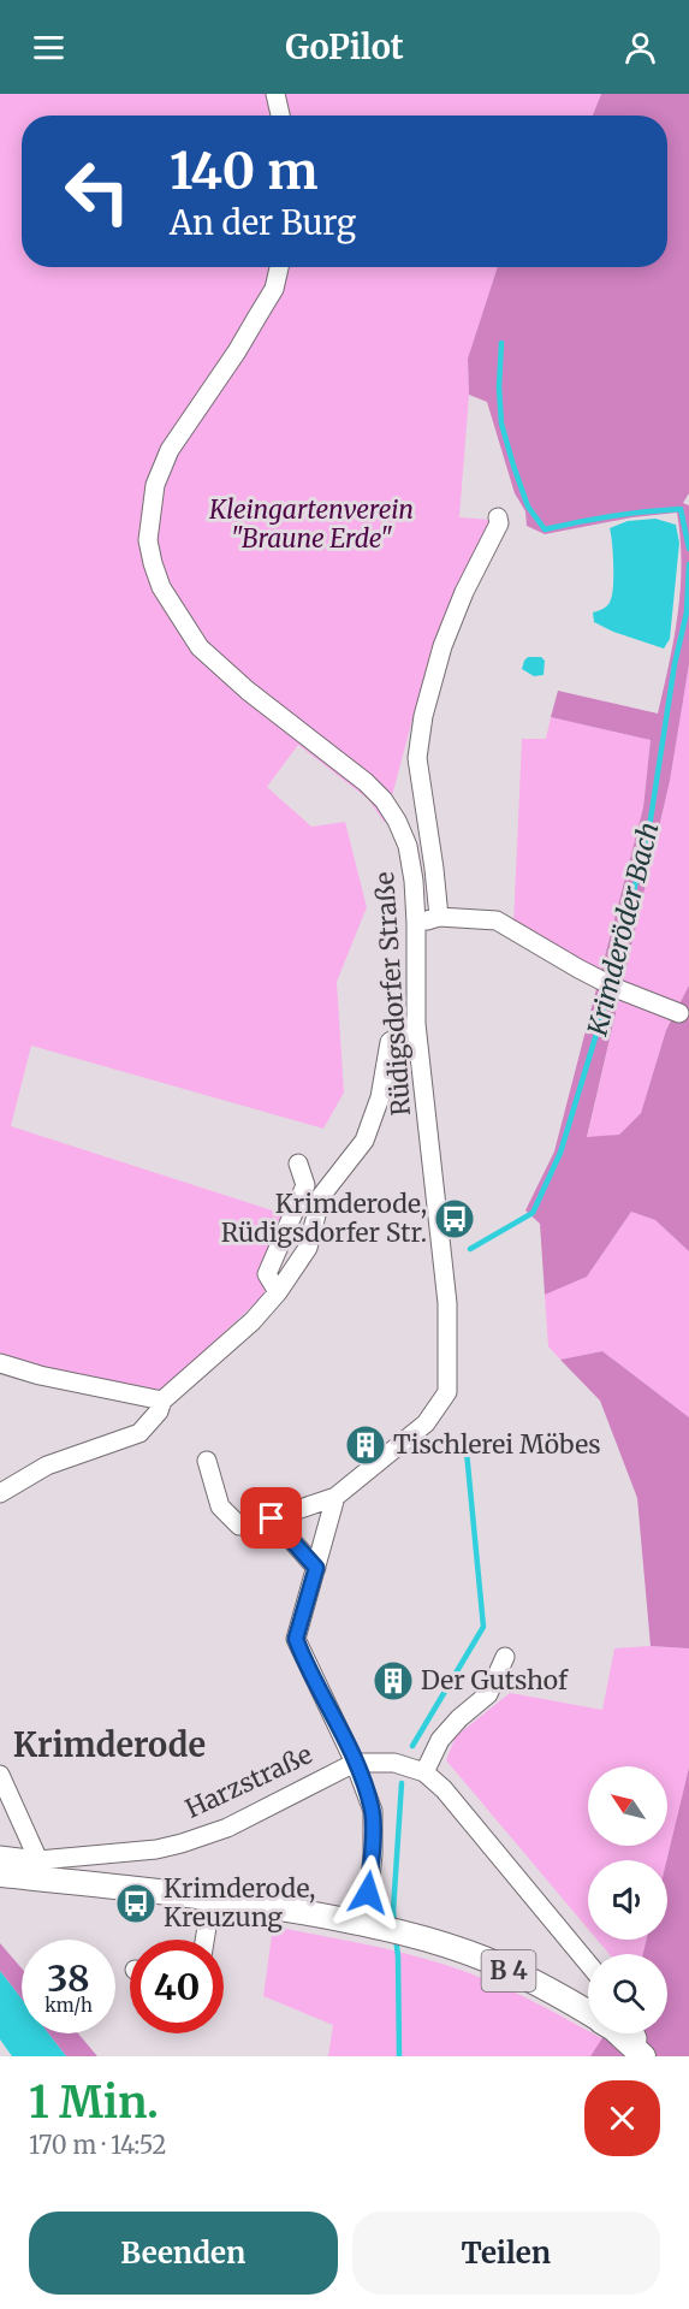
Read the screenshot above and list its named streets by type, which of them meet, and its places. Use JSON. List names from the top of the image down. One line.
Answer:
{"streets":{"main road":["B 4"],"street":["Rüdigsdorfer Straße","Harzstraße"]},"districts":["Krimderode"],"water":["Krimderöder Bach"],"parks":["Kleingartenverein \"Braune Erde\""],"places":{"bus stop":["Krimderode, Rüdigsdorfer Str.","Krimderode, Kreuzung"],"building":["Tischlerei Möbes","Der Gutshof"]},"north":"top left","page":{"header":"GoPilot","turn":["140 m","An der Burg"],"speed":"38 km/h","limit":"40","heading":["1 Min.","170 m · 14:52"],"buttons":["Beenden","Teilen"]}}
